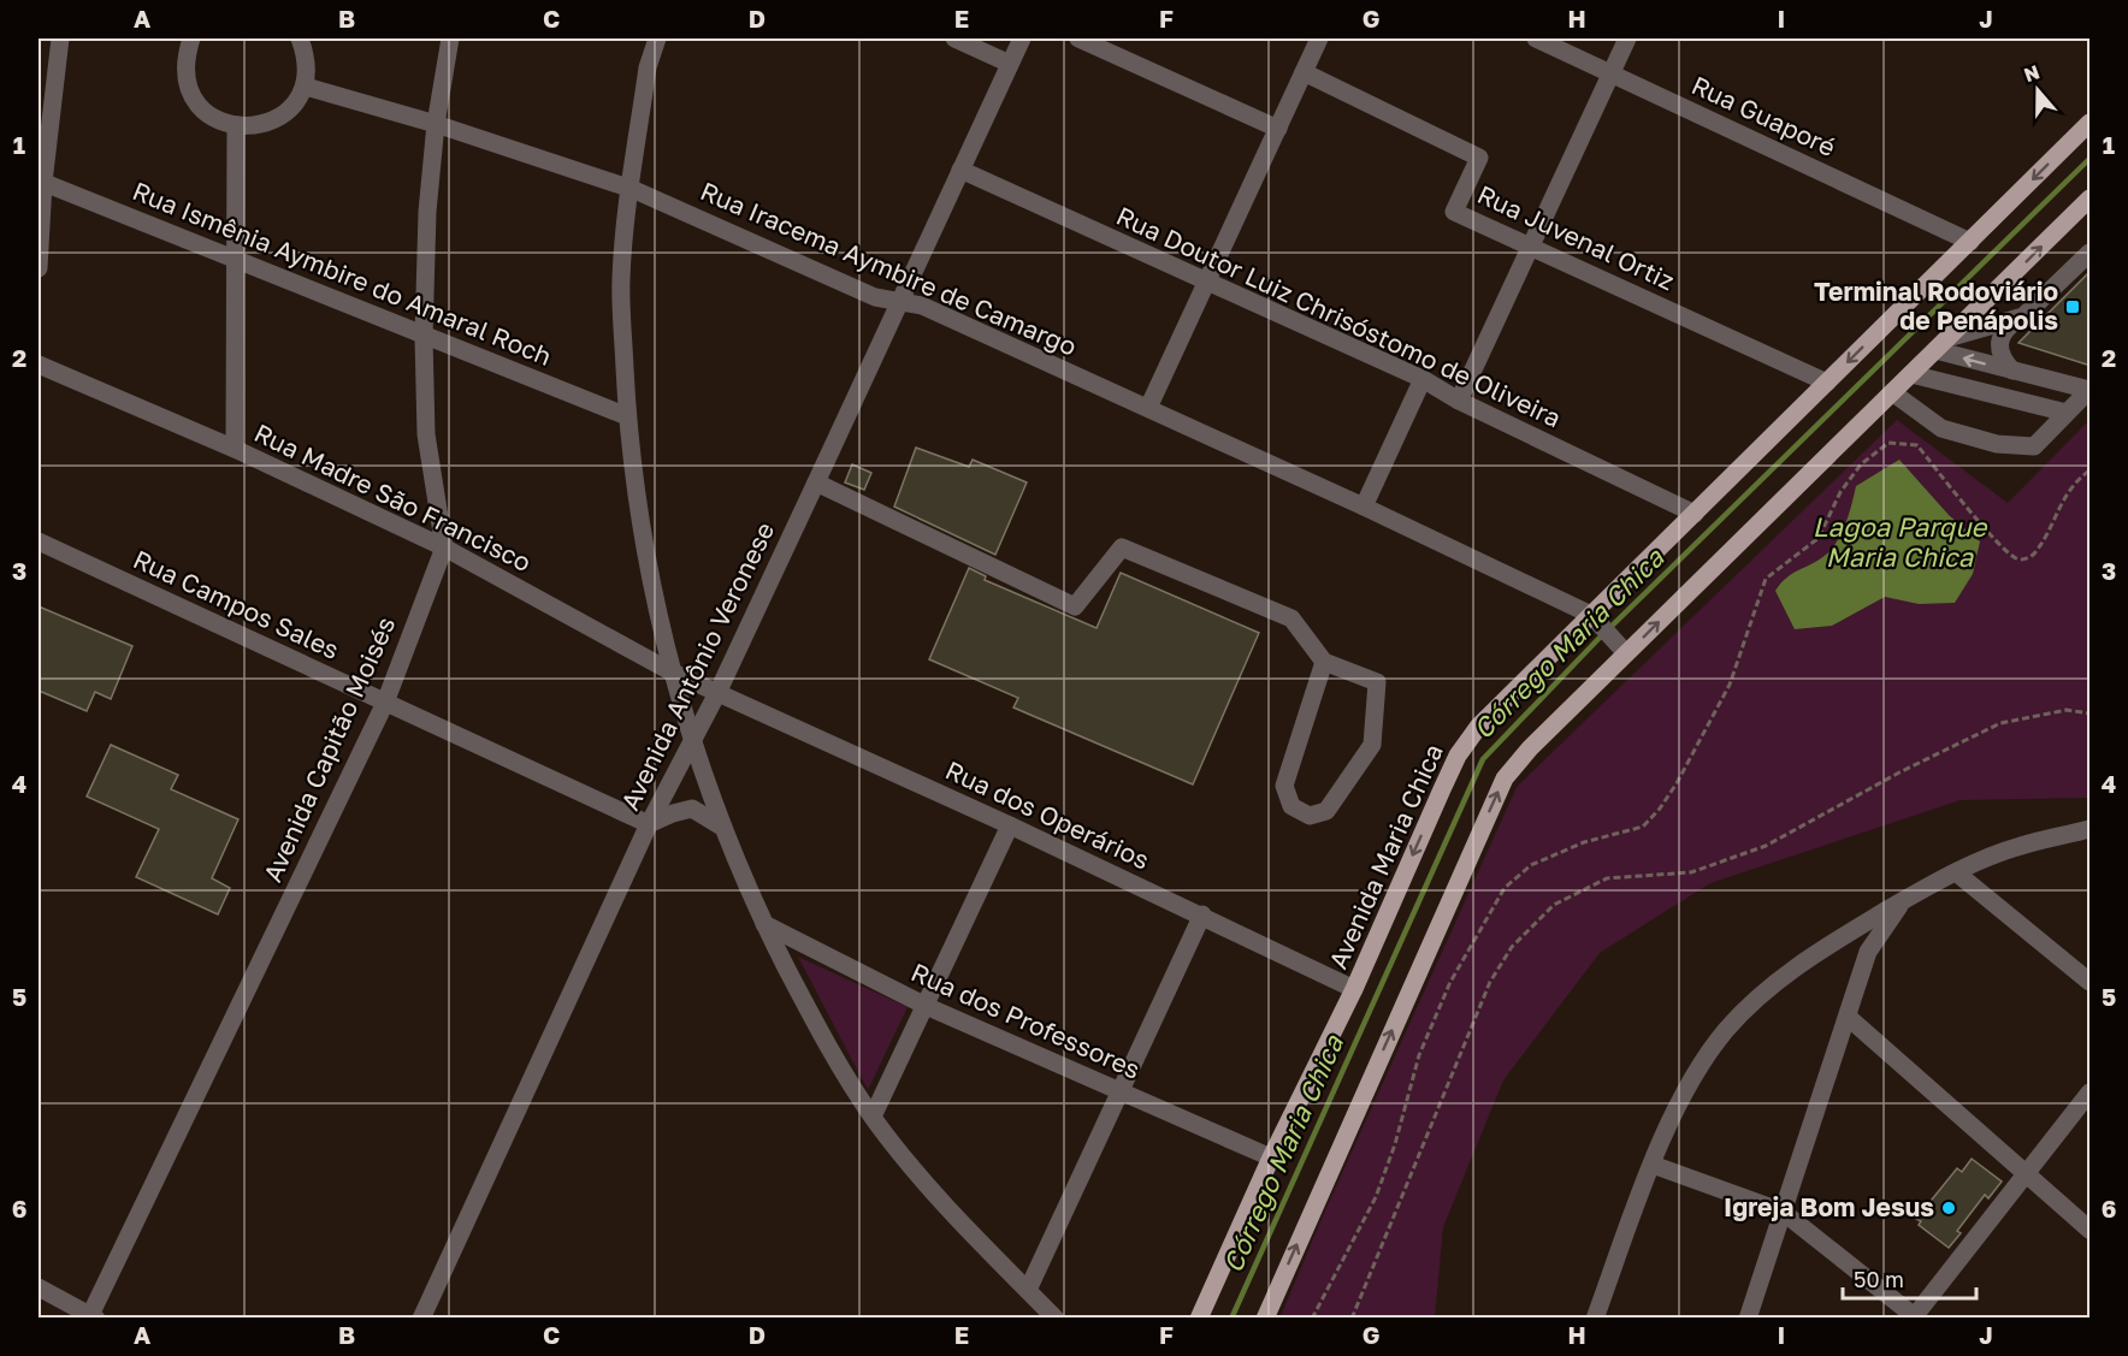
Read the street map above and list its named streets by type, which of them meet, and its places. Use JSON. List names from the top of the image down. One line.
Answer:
{"streets":{"main road":["Avenida Maria Chica"],"street":["Rua Guaporé","Rua Juvenal Ortiz","Rua Iracema Aymbire de Camargo","Rua Ismênia Aymbire do Amaral Roch","Rua Doutor Luiz Chrisóstomo de Oliveira","Rua Madre São Francisco","Rua Campos Sales","Avenida Antônio Veronese","Avenida Capitão Moisés","Rua dos Operários","Rua dos Professores"]},"crossings":[["Rua Guaporé","Avenida Maria Chica"],["Rua Juvenal Ortiz","Avenida Maria Chica"],["Rua Iracema Aymbire de Camargo","Avenida Antônio Veronese"],["Rua Iracema Aymbire de Camargo","Avenida Capitão Moisés"],["Rua Iracema Aymbire de Camargo","Avenida Maria Chica"],["Rua Ismênia Aymbire do Amaral Roch","Avenida Capitão Moisés"],["Rua Doutor Luiz Chrisóstomo de Oliveira","Avenida Antônio Veronese"],["Rua Doutor Luiz Chrisóstomo de Oliveira","Avenida Maria Chica"],["Rua Madre São Francisco","Avenida Antônio Veronese"],["Rua Madre São Francisco","Avenida Capitão Moisés"],["Rua Madre São Francisco","Rua dos Operários"],["Rua Campos Sales","Avenida Antônio Veronese"],["Rua Campos Sales","Avenida Capitão Moisés"],["Avenida Antônio Veronese","Rua dos Operários"],["Rua dos Operários","Avenida Maria Chica"],["Avenida Maria Chica","Rua dos Professores"]],"water":["Lagoa Parque Maria Chica","Córrego Maria Chica"],"places":{"transit":["Terminal Rodoviário de Penápolis"],"other":["Igreja Bom Jesus"]},"scale_bar":"50 m","north":"top","grid":{"columns":["A","B","C","D","E","F","G","H","I","J"],"rows":["1","2","3","4","5","6"]}}
